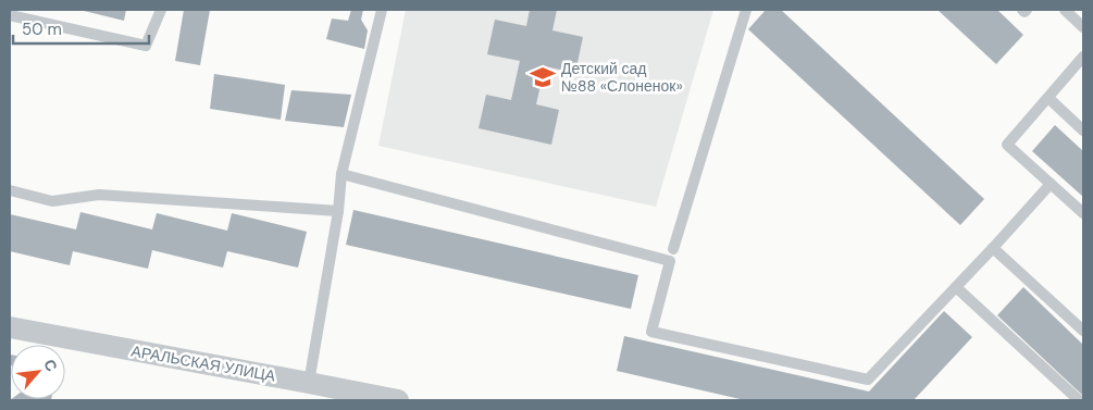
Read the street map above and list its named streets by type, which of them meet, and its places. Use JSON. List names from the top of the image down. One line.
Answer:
{"streets":{"street":["АРАЛЬСКАЯ УЛИЦА"]},"places":{"school or university":["Детский сад №88 «Слоненок»"]},"scale_bar":"50 m","north":"top right"}
